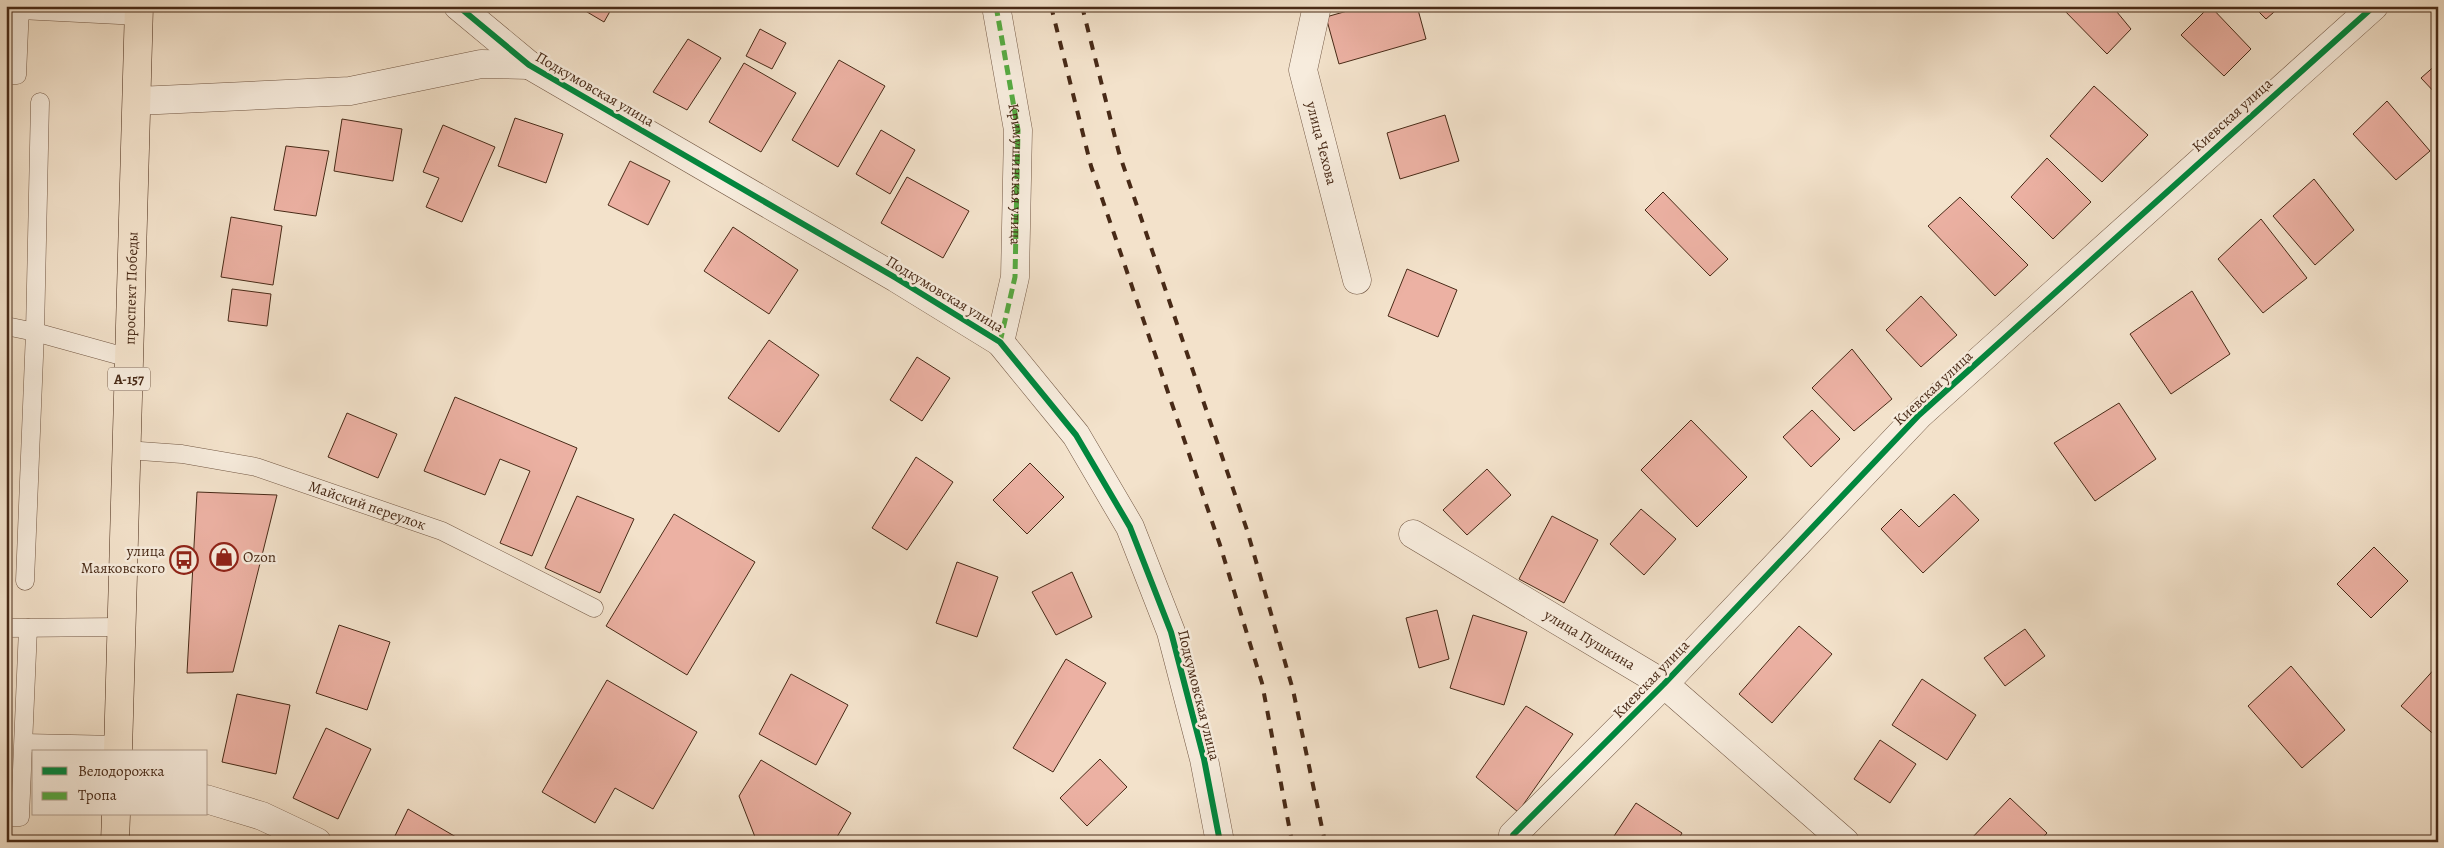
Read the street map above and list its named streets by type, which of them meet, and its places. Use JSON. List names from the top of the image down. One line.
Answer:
{"streets":{"main road":["проспект Победы","А-157"],"street":["Подкумовская улица","Киевская улица","улица Чехова","Кримушинская улица","улица Пушкина"],"lane":["Майский переулок"]},"crossings":[["Подкумовская улица","Кримушинская улица"],["Подкумовская улица","проспект Победы"],["Киевская улица","улица Пушкина"],["проспект Победы","Майский переулок"]],"places":{"shop":["Ozon"],"bus stop":["улица Маяковского"]},"legend":["Велодорожка","Тропа"]}
